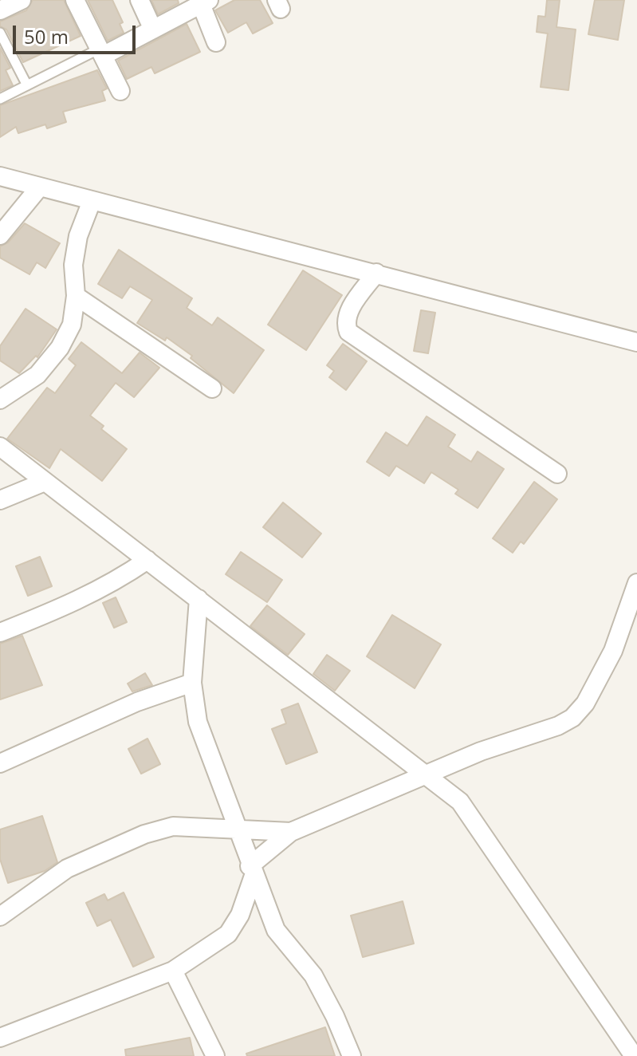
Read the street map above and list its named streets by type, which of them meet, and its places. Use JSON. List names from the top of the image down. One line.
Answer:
{"scale_bar":"50 m"}
